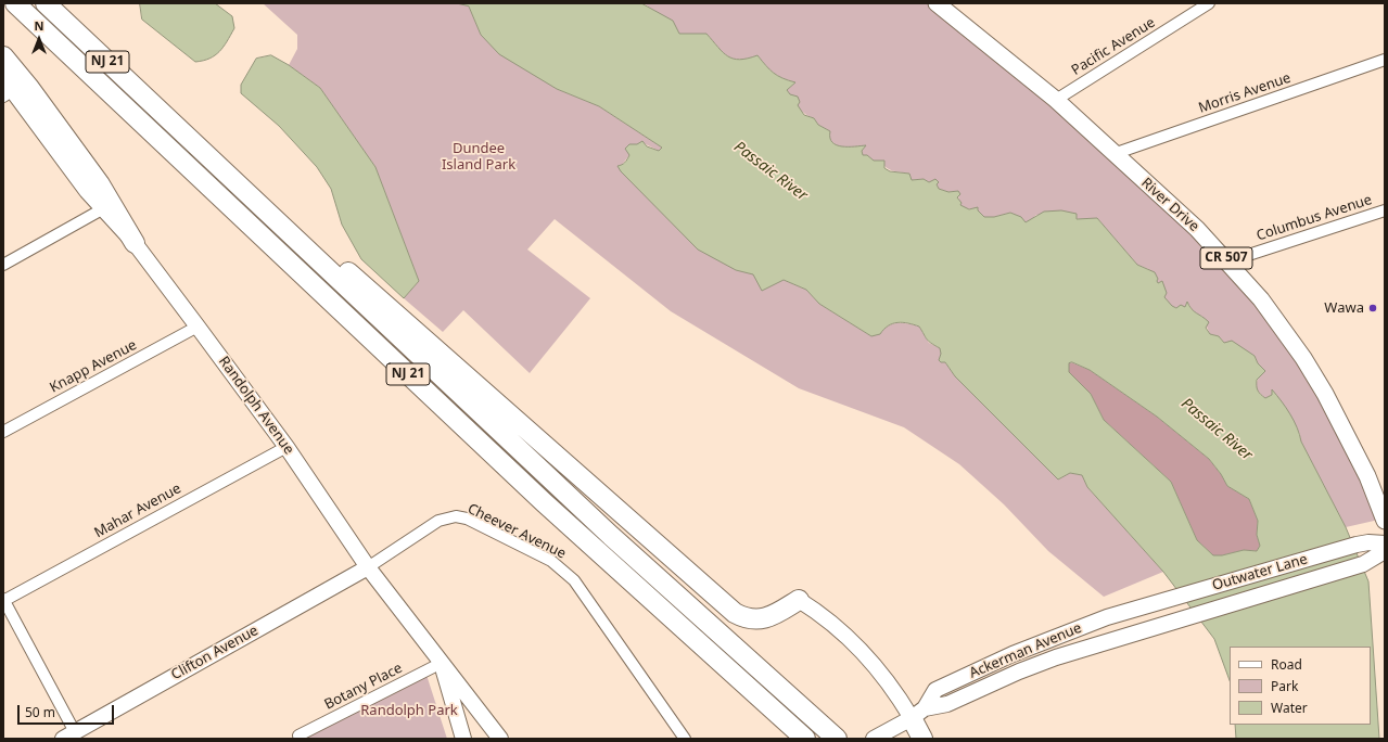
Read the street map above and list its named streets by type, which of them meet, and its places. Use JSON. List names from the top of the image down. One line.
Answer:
{"streets":{"highway":["NJ 21"],"main road":["River Drive","CR 507"],"street":["Pacific Avenue","Morris Avenue","Columbus Avenue","Knapp Avenue","Randolph Avenue","Mahar Avenue","Cheever Avenue","Outwater Lane","Ackerman Avenue","Clifton Avenue","Botany Place"]},"crossings":[["Pacific Avenue","River Drive"],["Morris Avenue","River Drive"],["River Drive","Columbus Avenue"],["Knapp Avenue","Randolph Avenue"],["Randolph Avenue","Mahar Avenue"],["Randolph Avenue","Cheever Avenue"],["Randolph Avenue","Clifton Avenue"],["Randolph Avenue","Botany Place"],["Cheever Avenue","Clifton Avenue"],["Outwater Lane","Ackerman Avenue"]],"water":["Passaic River"],"parks":["Dundee Island Park","Randolph Park"],"places":["Wawa"],"legend":["Road","Park","Water"],"scale_bar":"50 m","north":"top"}
